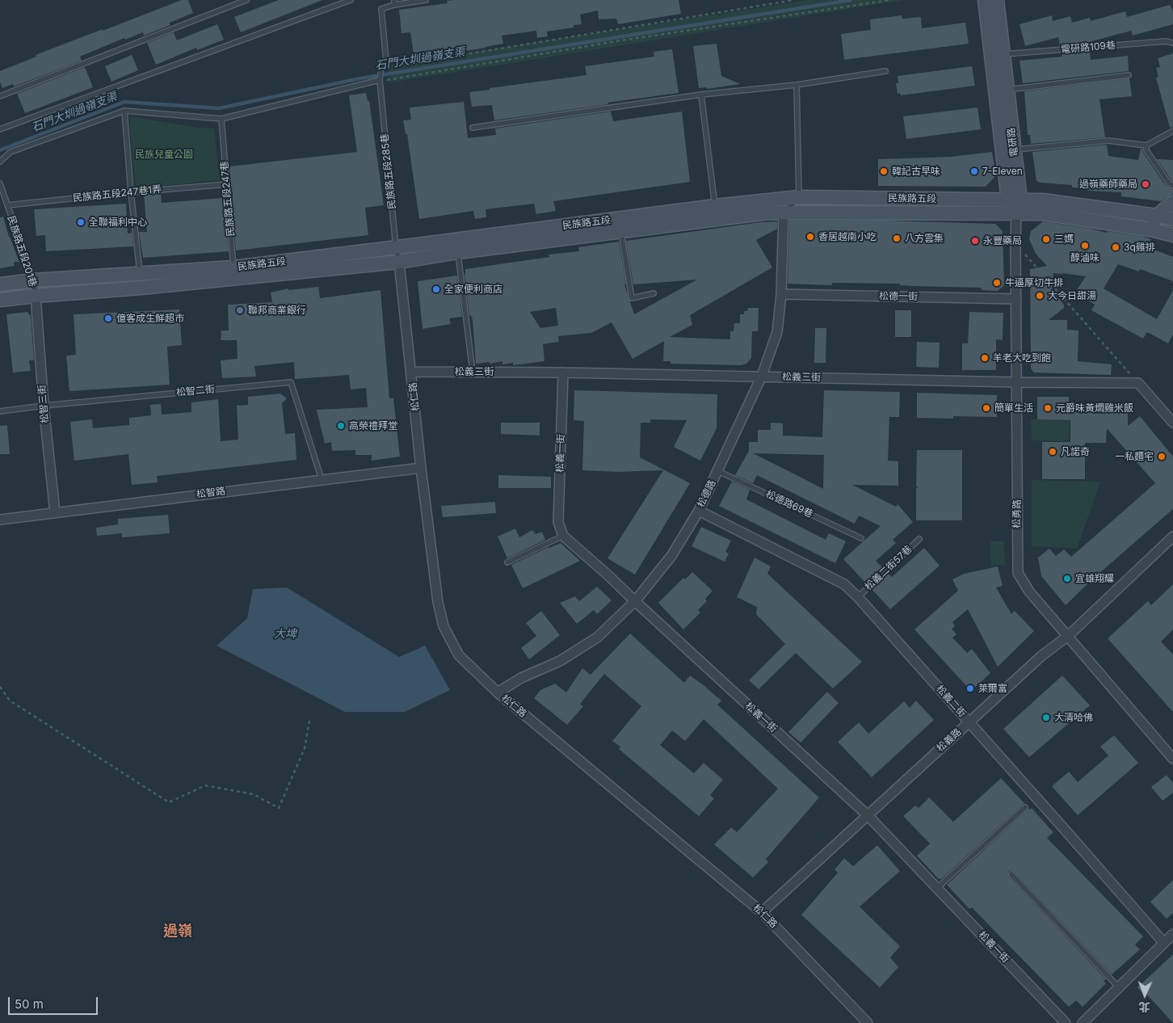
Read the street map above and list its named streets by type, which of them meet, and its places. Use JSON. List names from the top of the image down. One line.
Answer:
{"streets":{"main road":["電研路","民族路五段"],"street":["松德一街","松義三街","松仁路","松智三街","松義一街","松智路","松德路","松勇路","松義二街","松義路"],"lane":["電研路109巷","民族路五段285巷","民族路五段247巷1弄","民族路五段247巷","民族路五段201巷","松智二街","松德路69巷","松義二街57巷"]},"crossings":[["電研路109巷","電研路"],["電研路","民族路五段"],["電研路","松勇路"],["民族路五段285巷","民族路五段"],["民族路五段285巷","松仁路"],["民族路五段247巷1弄","民族路五段247巷"],["民族路五段247巷1弄","民族路五段201巷"],["民族路五段247巷","民族路五段"],["民族路五段","民族路五段201巷"],["民族路五段","松仁路"],["民族路五段","松智三街"],["民族路五段","松德路"],["民族路五段","松勇路"],["民族路五段201巷","松智三街"],["松德一街","松德路"],["松德一街","松勇路"],["松義三街","松仁路"],["松義三街","松義一街"],["松義三街","松德路"],["松義三街","松勇路"],["松智二街","松智三街"],["松智二街","松智路"],["松仁路","松智路"],["松仁路","松德路"],["松仁路","松義路"],["松智三街","松智路"],["松義一街","松德路"],["松義一街","松義路"],["松德路","松德路69巷"],["松德路","松義二街"],["松勇路","松義路"],["松義二街57巷","松義二街"],["松義二街","松義路"]],"districts":["過嶺"],"water":["石門大圳過嶺支渠","大埤"],"parks":["民族兒童公園"],"places":["韓記古早味","7-Eleven","過嶺藥師藥局","全聯福利中心","香居越南小吃","八方雲集","三媽","永豐藥局","醇滷味","3q雞排","牛逼厚切牛排","全家便利商店","大今日甜湯","聯邦商業銀行","億客成生鮮超市","羊老大吃到飽","簡單生活","元爵味黃燜雞米飯","高榮禮拜堂","凡諾奇","一私麵宅","宜雄翔耀","萊爾富","大清哈佛"],"scale_bar":"50 m","north":"bottom"}
